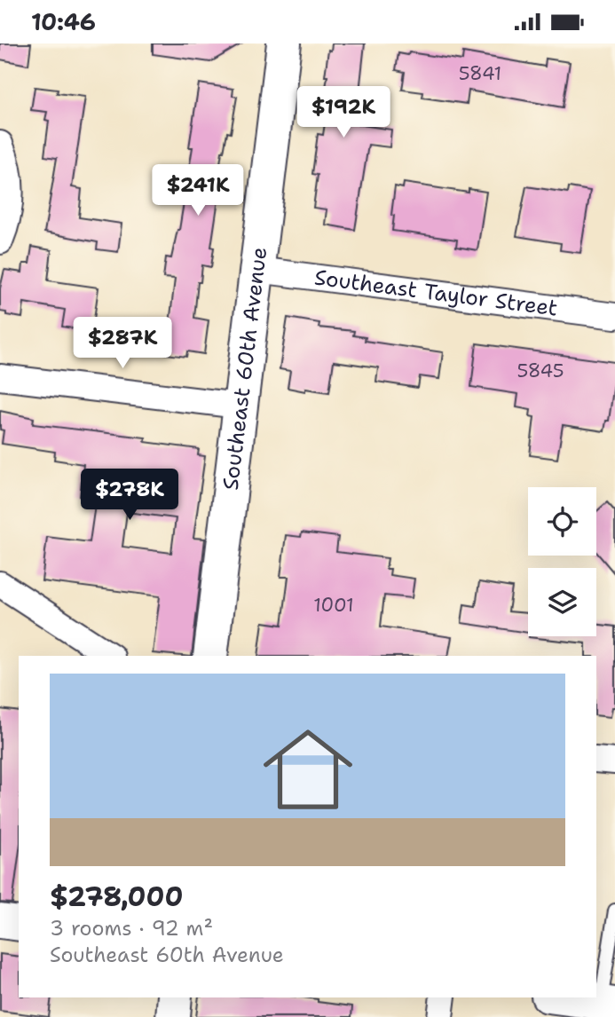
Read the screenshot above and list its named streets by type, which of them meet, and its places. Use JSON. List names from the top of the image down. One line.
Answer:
{"streets":{"main road":["Southeast 60th Avenue"],"street":["Southeast Taylor Street"]},"crossings":[["Southeast Taylor Street","Southeast 60th Avenue"]],"house_numbers":["5841","5845","1001"],"page":{"status":"10:46","price":["$192K","$241K","$287K","$278K"],"list":[{"name":"$278,000","note":"3 rooms · 92 m² · Southeast 60th Avenue"}]}}
